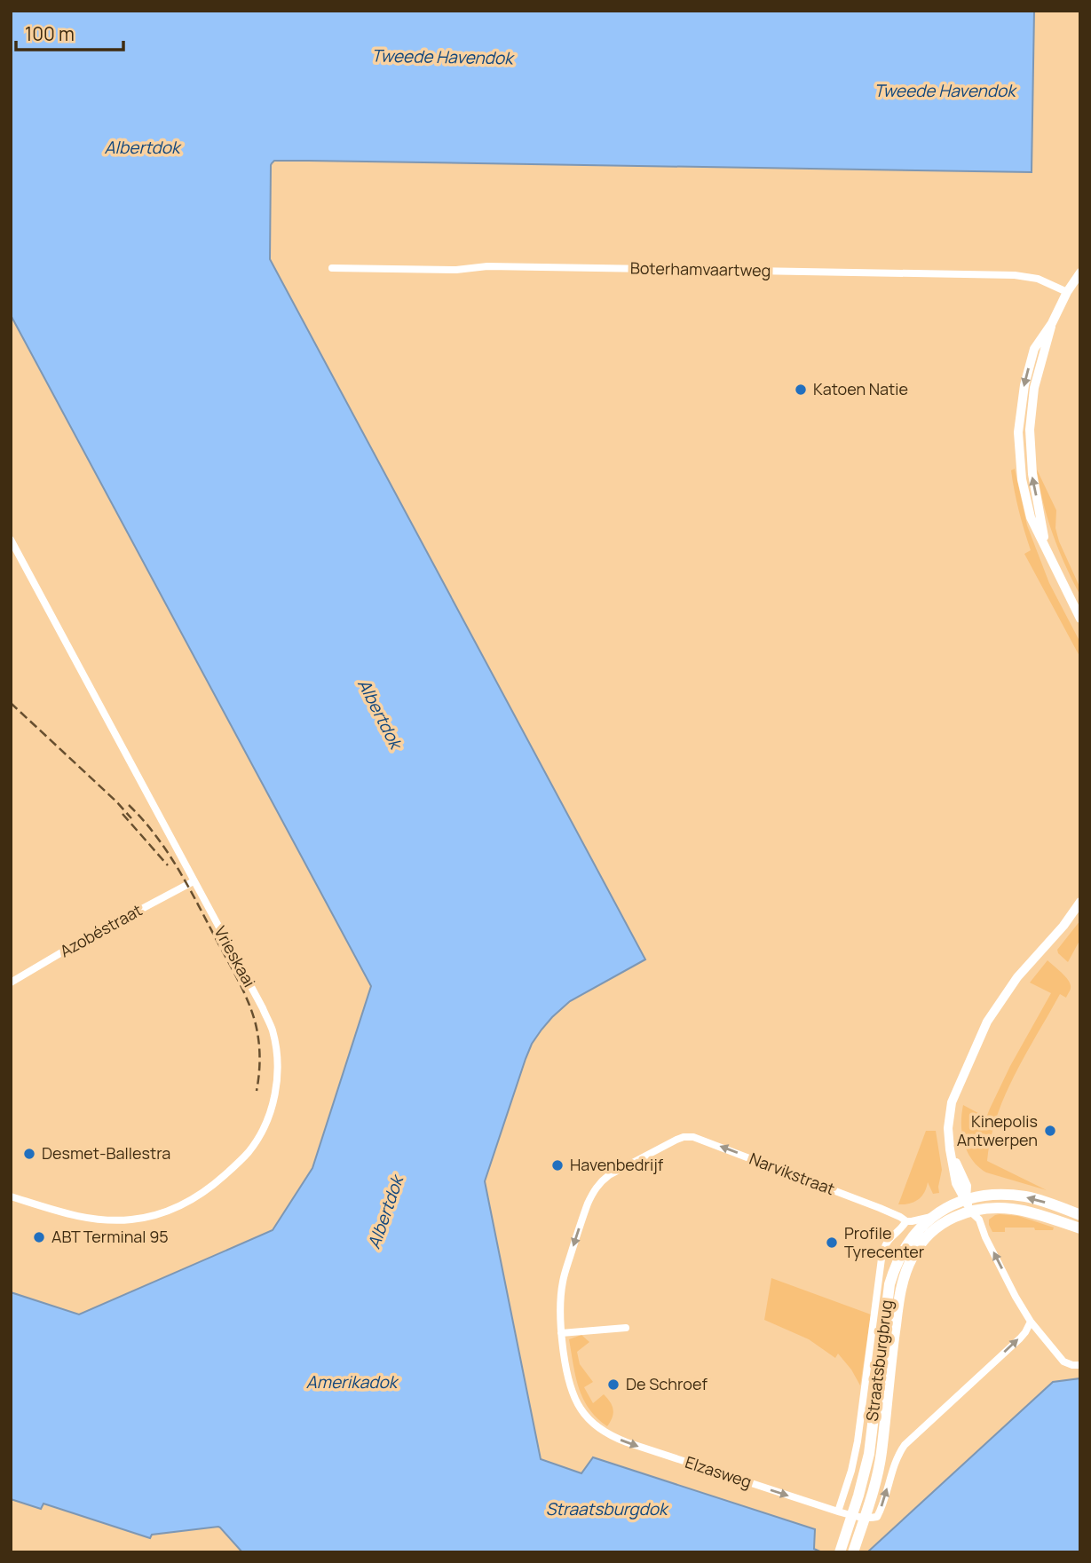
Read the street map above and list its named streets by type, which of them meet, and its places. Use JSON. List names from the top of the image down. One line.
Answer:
{"streets":{"main road":["Straatsburgbrug"],"street":["Boterhamvaartweg","Azobéstraat","Vrieskaai","Narvikstraat","Elzasweg"]},"crossings":[["Azobéstraat","Vrieskaai"],["Narvikstraat","Elzasweg"]],"one_way":["Narvikstraat"],"water":["Tweede Havendok","Albertdok","Amerikadok","Straatsburgdok"],"places":["Katoen Natie","Kinepolis Antwerpen","Desmet-Ballestra","Havenbedrijf","ABT Terminal 95","Profile Tyrecenter","De Schroef"],"scale_bar":"100 m"}
